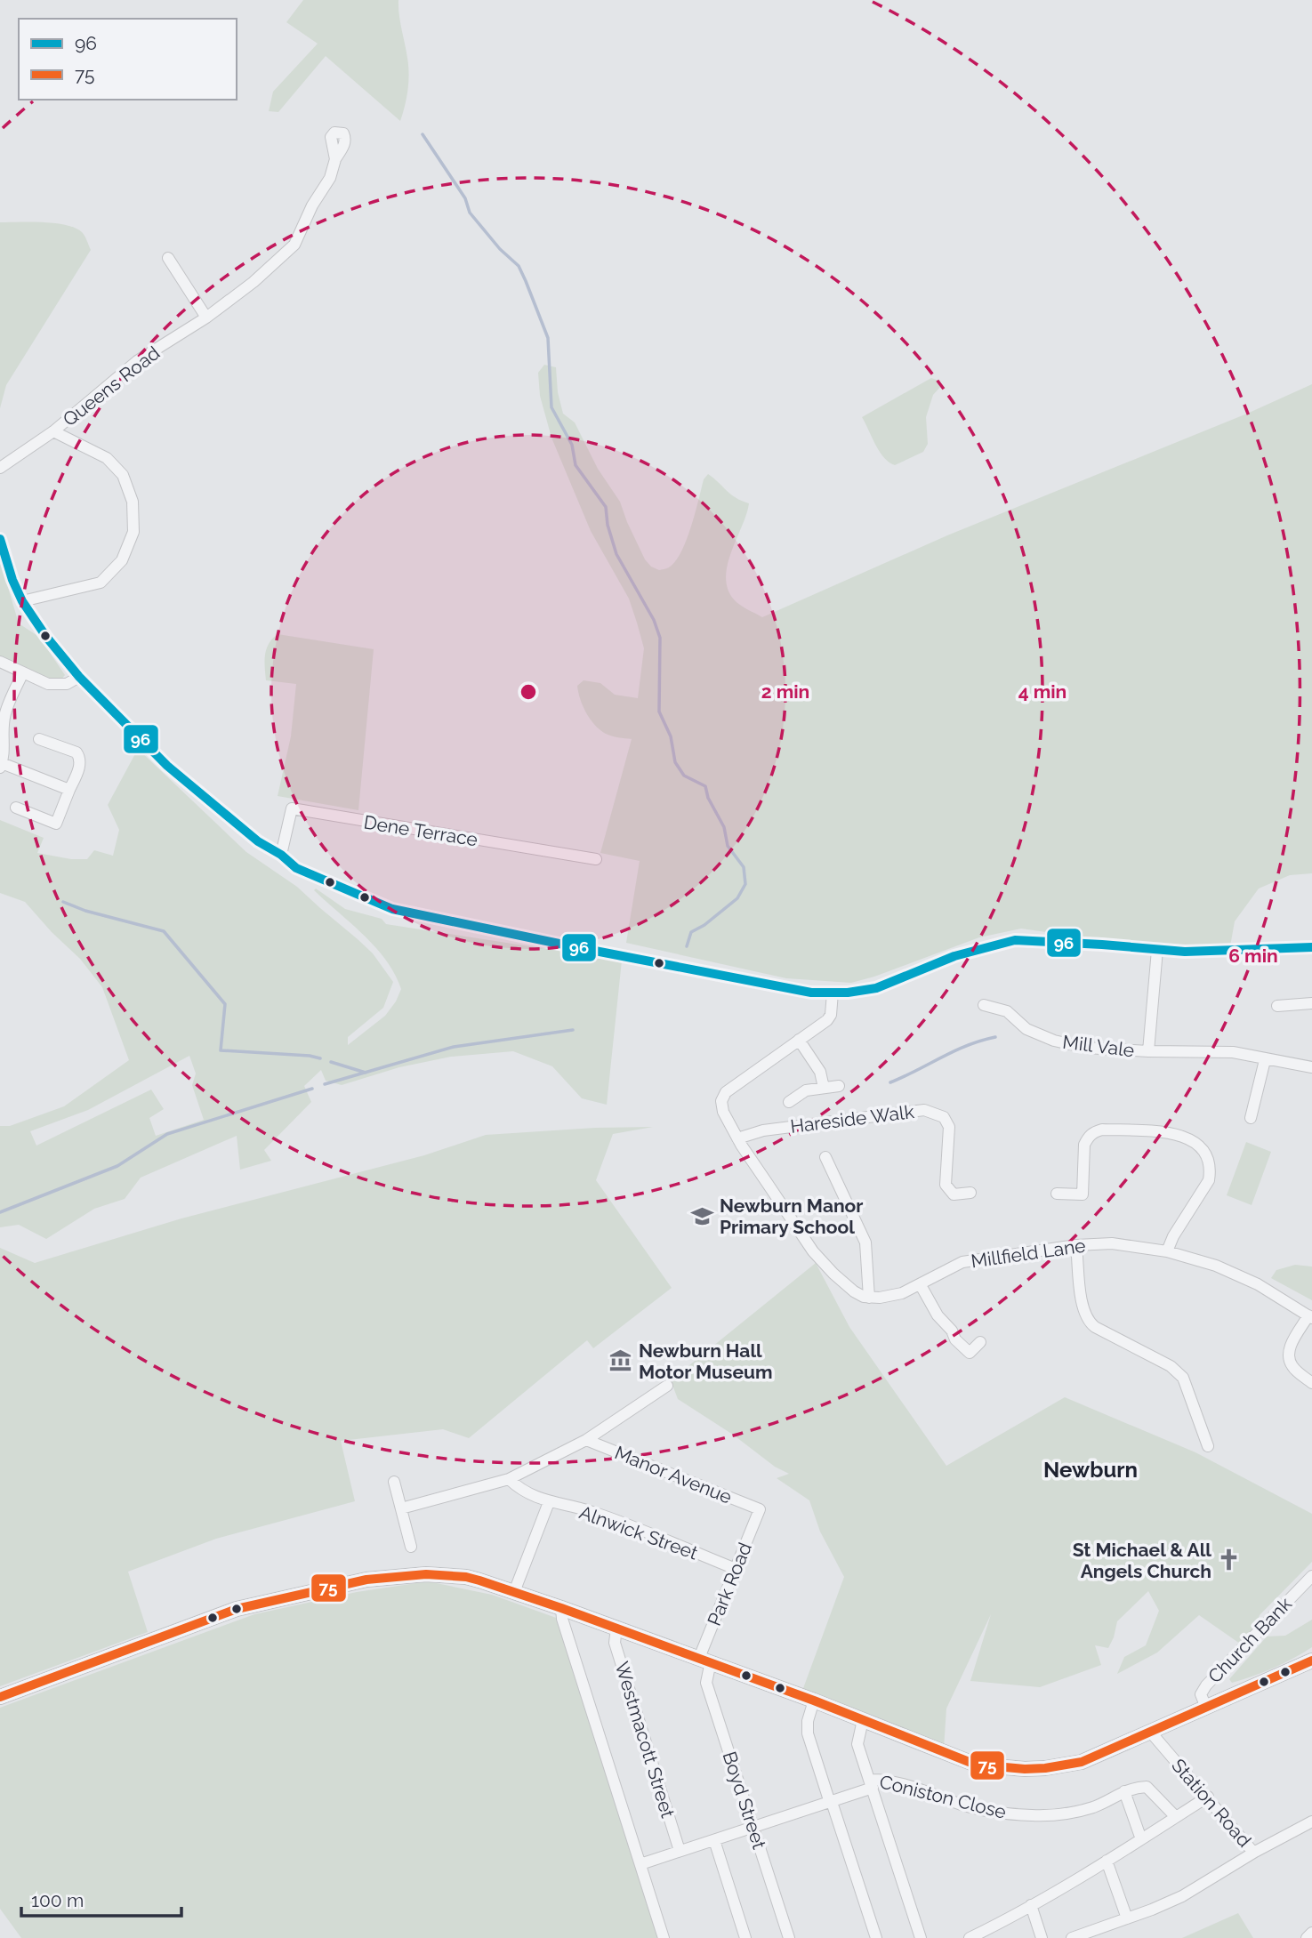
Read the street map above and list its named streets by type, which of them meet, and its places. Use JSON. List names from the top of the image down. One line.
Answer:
{"streets":{"street":["Queens Road","Dene Terrace","Mill Vale","Hareside Walk","Millfield Lane","Manor Avenue","Alnwick Street","Park Road","Church Bank","Westmacott Street","Coniston Close","Boyd Street","Station Road"]},"crossings":[["Manor Avenue","Park Road"],["Alnwick Street","Park Road"],["Park Road","Boyd Street"]],"districts":["Newburn"],"places":{"school or university":["Newburn Manor Primary School"],"museum":["Newburn Hall Motor Museum"],"church":["St Michael & All Angels Church"]},"lines":["transit line 96","transit line 75"],"legend":["96","75"],"scale_bar":"100 m","rings":["2 min","4 min","6 min"]}
